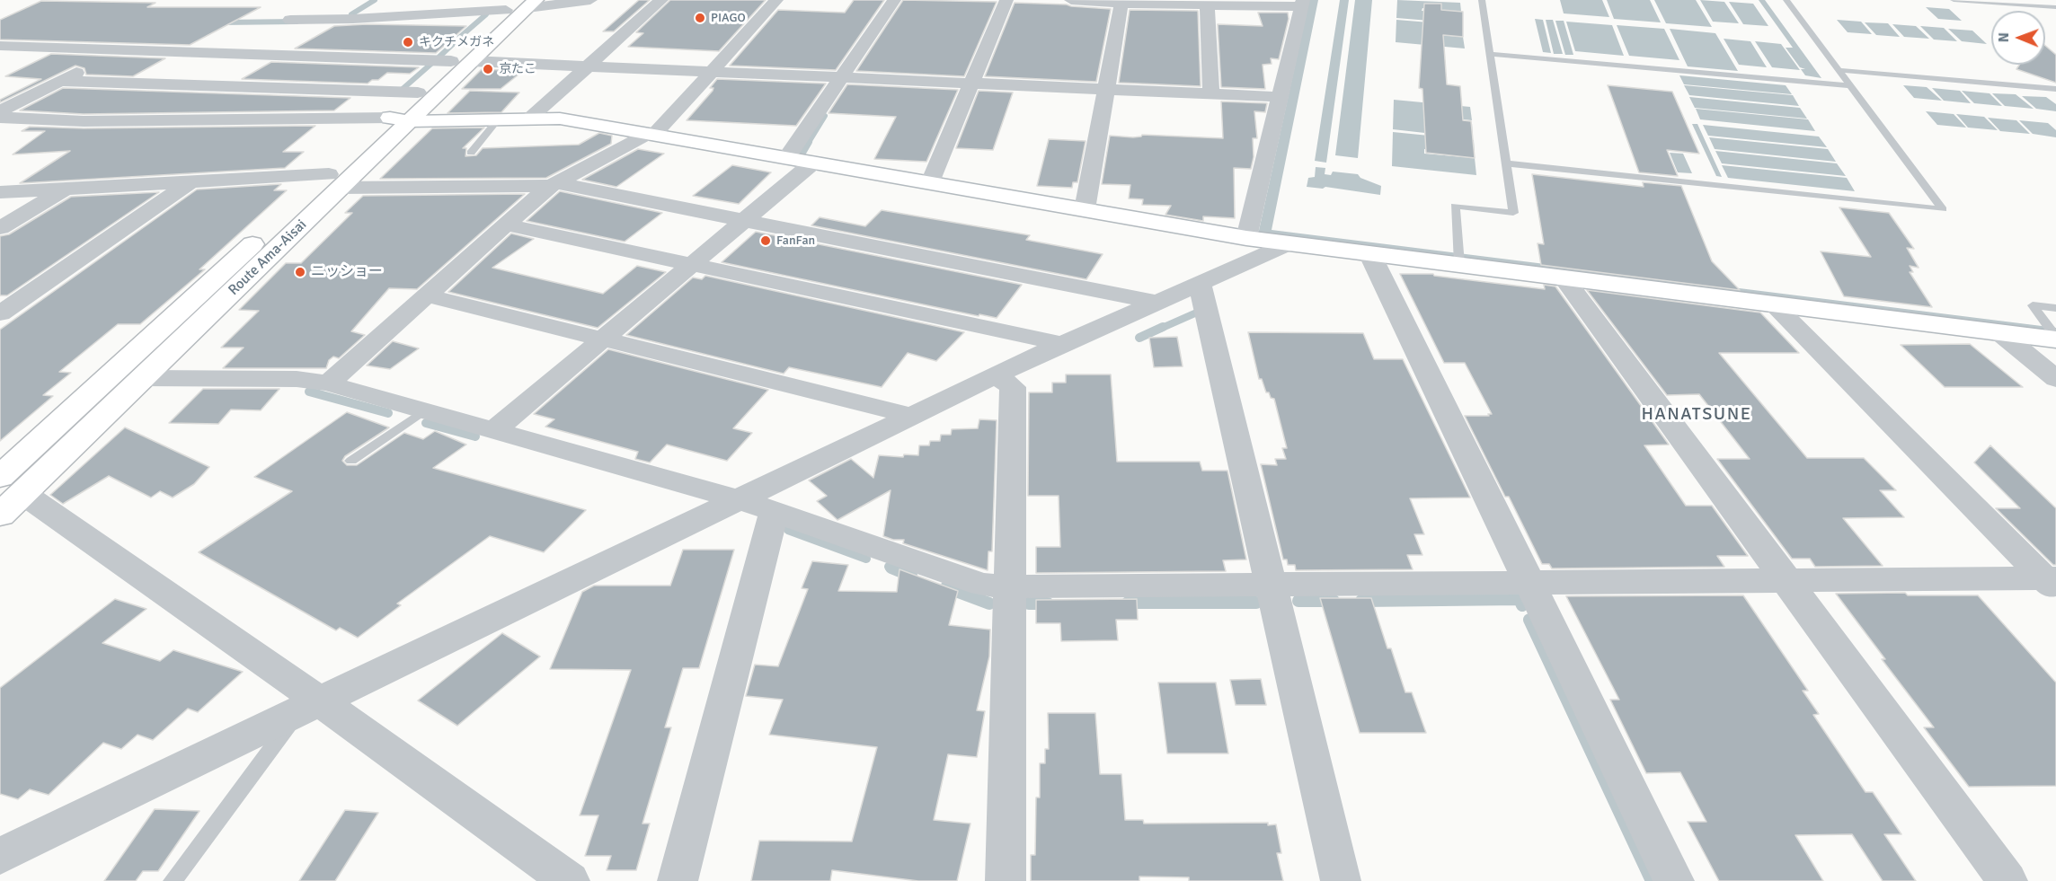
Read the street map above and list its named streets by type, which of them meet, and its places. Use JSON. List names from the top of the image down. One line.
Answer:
{"streets":{"main road":["Route Ama-Aisai"]},"districts":["HANATSUNE"],"places":["PIAGO","キクチメガネ","京たこ","FanFan","ニッショー"],"north":"left"}
